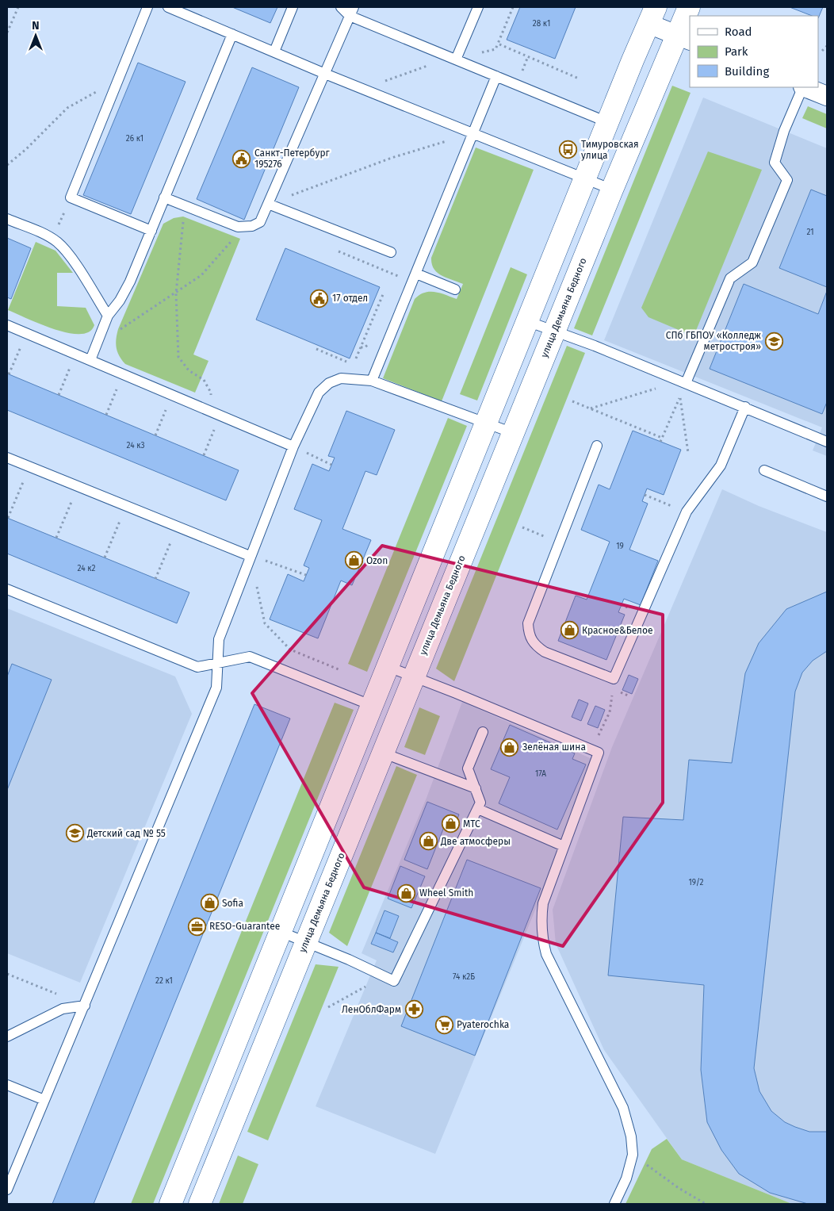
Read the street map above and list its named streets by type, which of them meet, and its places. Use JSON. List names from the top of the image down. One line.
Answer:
{"streets":{"street":["улица Демьяна Бедного"]},"places":{"bus stop":["Тимуровская улица"],"public building":["Санкт-Петербург 195276","17 отдел"],"school or university":["СПб ГБПОУ «Колледж метростроя»","Детский сад № 55"],"shop":["Ozon","Красное&Белое","Зелёная шина","МТС","Две атмосферы","Wheel Smith","Sofia"],"office":["RESO-Guarantee"],"pharmacy":["ЛенОблФарм"],"supermarket":["Pyaterochka"]},"house_numbers":["28 к1","26 к1","21","24 к3","19","24 к2","17А","19/2","74 к2Б","22 к1"],"legend":["Road","Park","Building"],"north":"top"}
